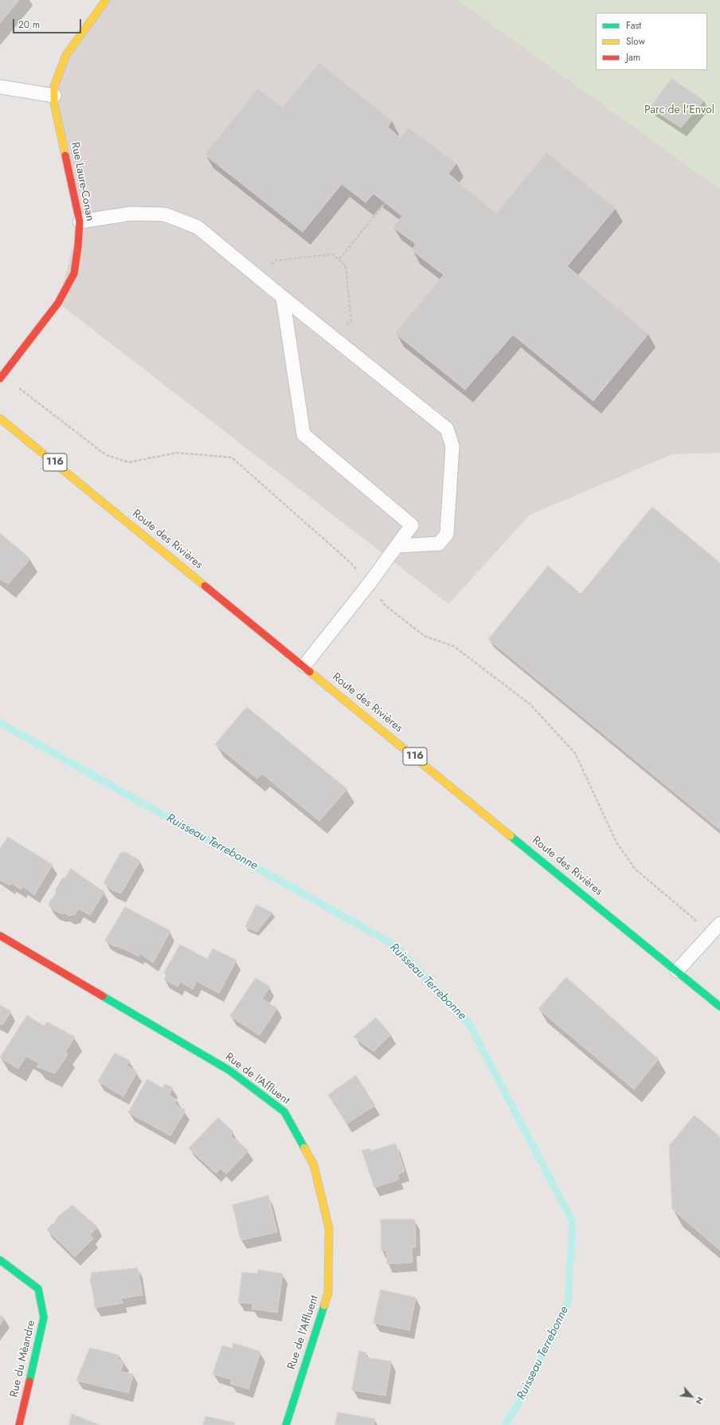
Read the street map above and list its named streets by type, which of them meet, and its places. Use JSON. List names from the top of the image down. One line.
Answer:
{"streets":{"street":["Rue Laure-Conan","116","Route des Rivières","Rue de l'Affluent","Rue du Mèandre"]},"water":["Ruisseau Terrebonne"],"parks":["Parc de l'Envol"],"legend":["Fast","Slow","Jam"],"scale_bar":"20 m","north":"bottom right"}
